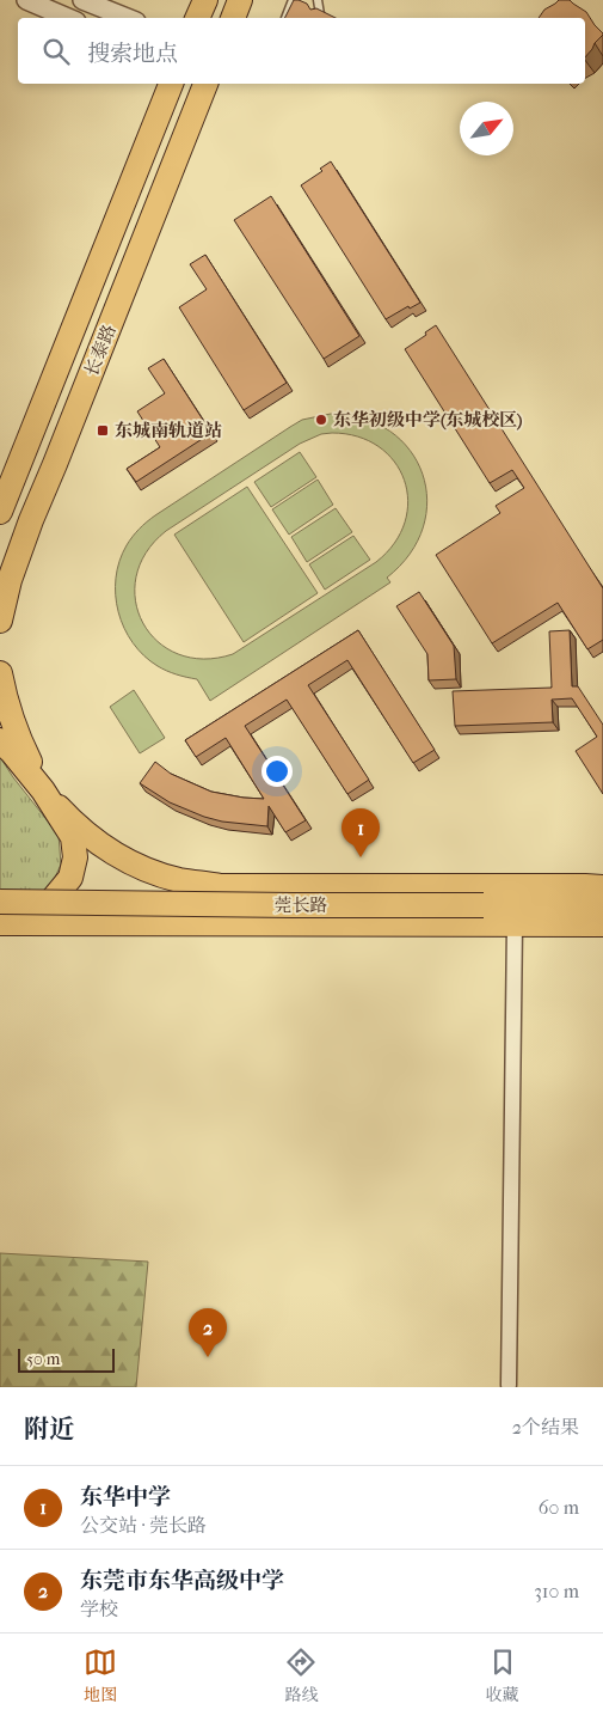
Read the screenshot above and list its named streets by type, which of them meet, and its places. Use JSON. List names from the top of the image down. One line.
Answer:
{"streets":{"main road":["长泰路","莞长路"]},"places":{"other":["东华初级中学(东城校区)"],"transit":["东城南轨道站"]},"scale_bar":"50 m","north":"top right","page":{"search":"搜索地点","pins":["1","2"],"scale":"50 m","heading":["附近","2个结果"],"list":[{"mark":"1","name":"东华中学","note":"公交站 · 莞长路","value":"60 m"},{"mark":"2","name":"东莞市东华高级中学","note":"学校","value":"310 m"}],"nav":["地图","路线","收藏"]}}
